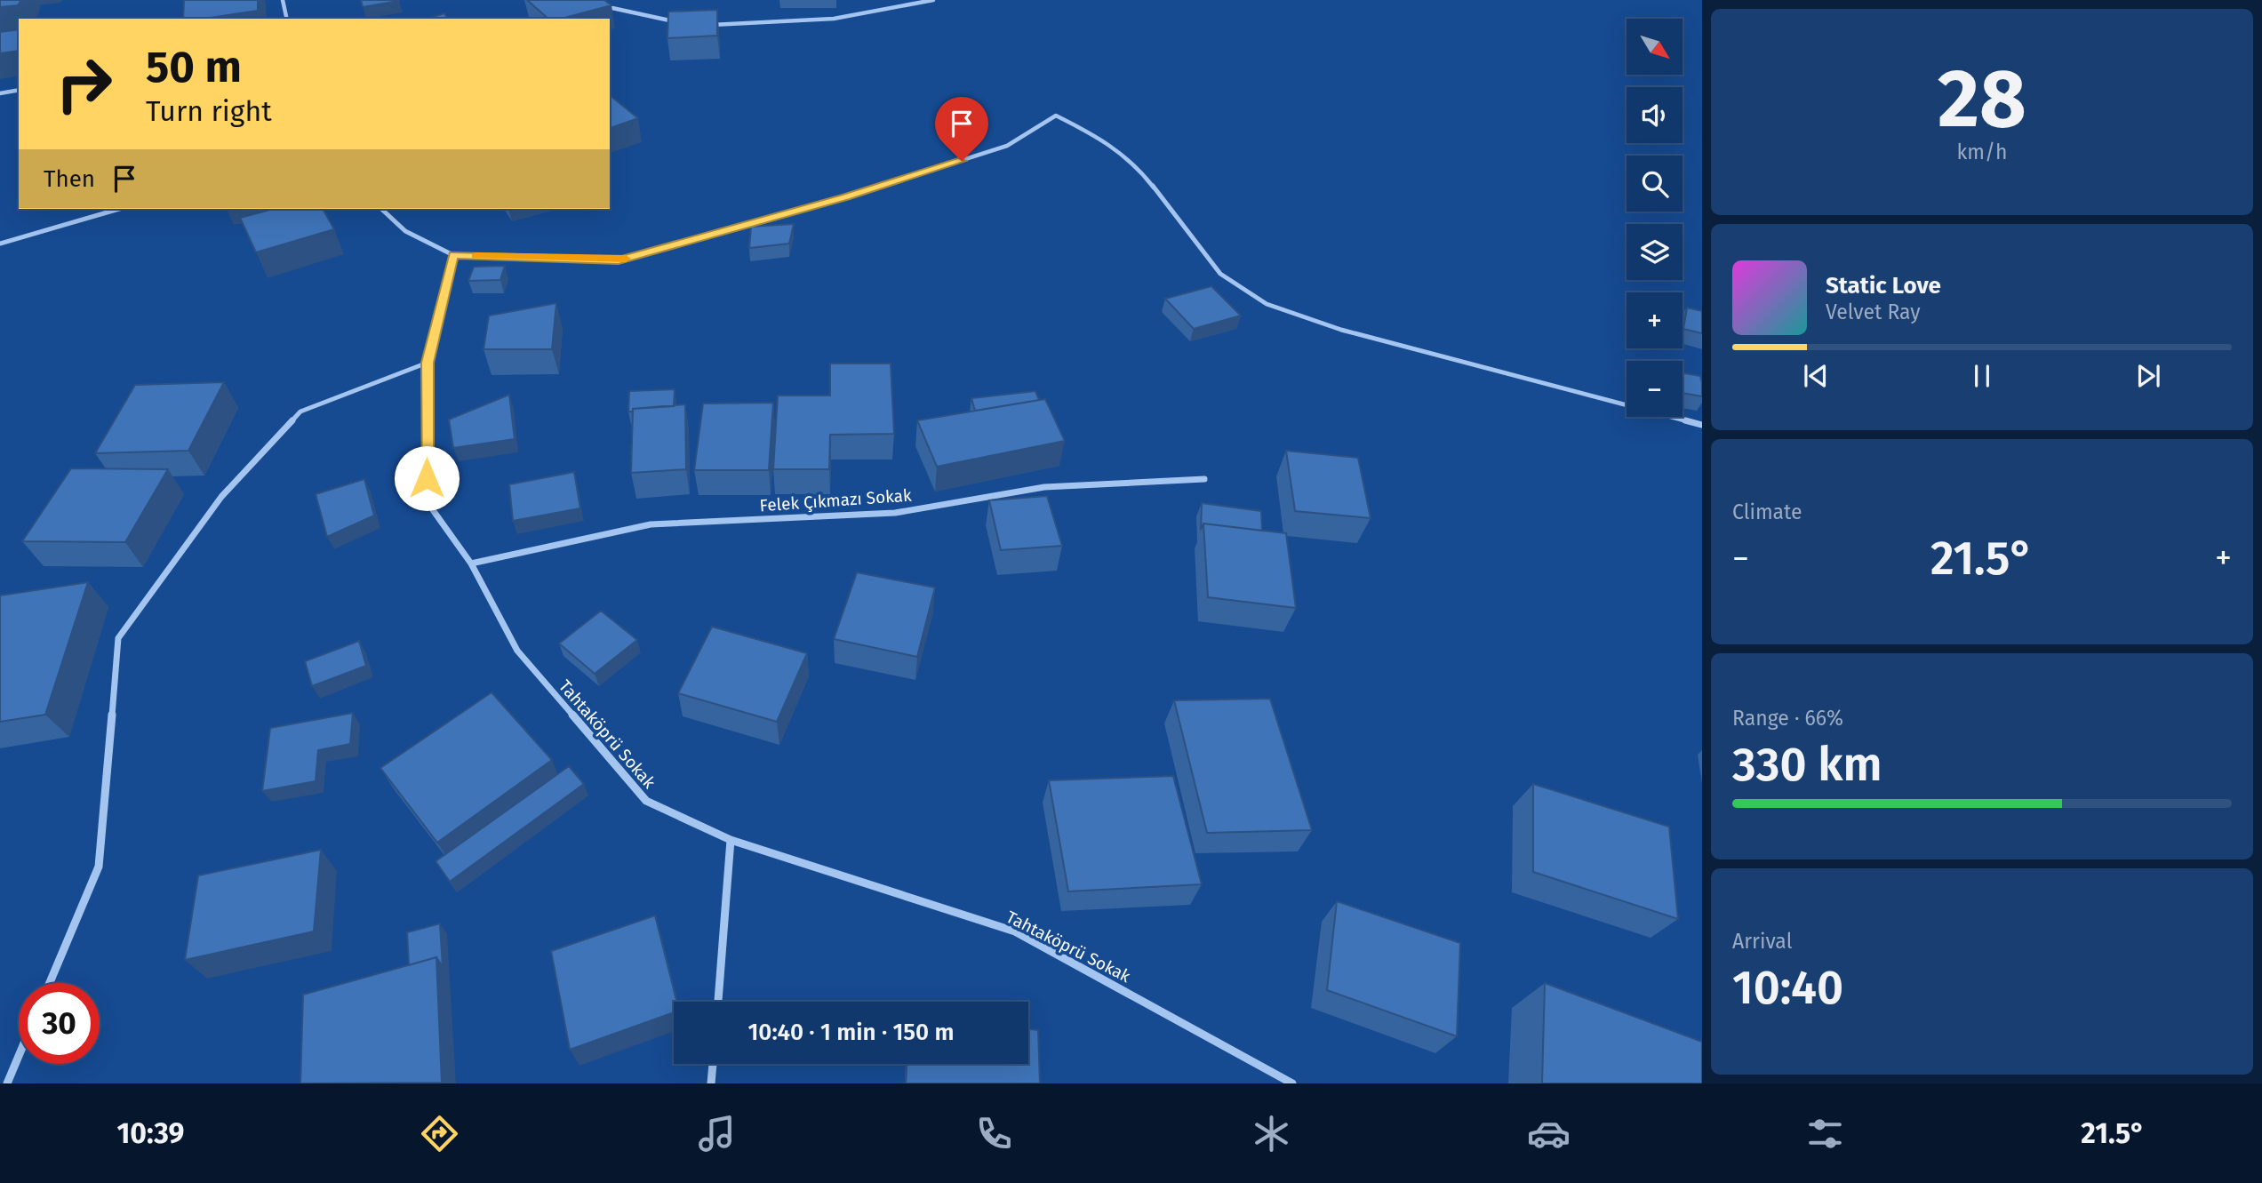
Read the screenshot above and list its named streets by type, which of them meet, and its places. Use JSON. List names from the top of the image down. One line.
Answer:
{"streets":{"street":["Felek Çıkmazı Sokak","Tahtaköprü Sokak"]},"crossings":[["Felek Çıkmazı Sokak","Tahtaköprü Sokak"]],"north":"bottom right","page":{"tile":[["28","km/h"],"Climate",["Range · 66%","330 km"],["Arrival","10:40"]],"map_buttons":["+","−"],"turn":["50 m","Turn right"],"then":"Then","song":["Static Love","Velvet Ray"],"heat":["−","21.5°","+"],"limit":"30","trip":"10:40 · 1 min · 150 m","tabs":["10:39","21.5°"]}}
